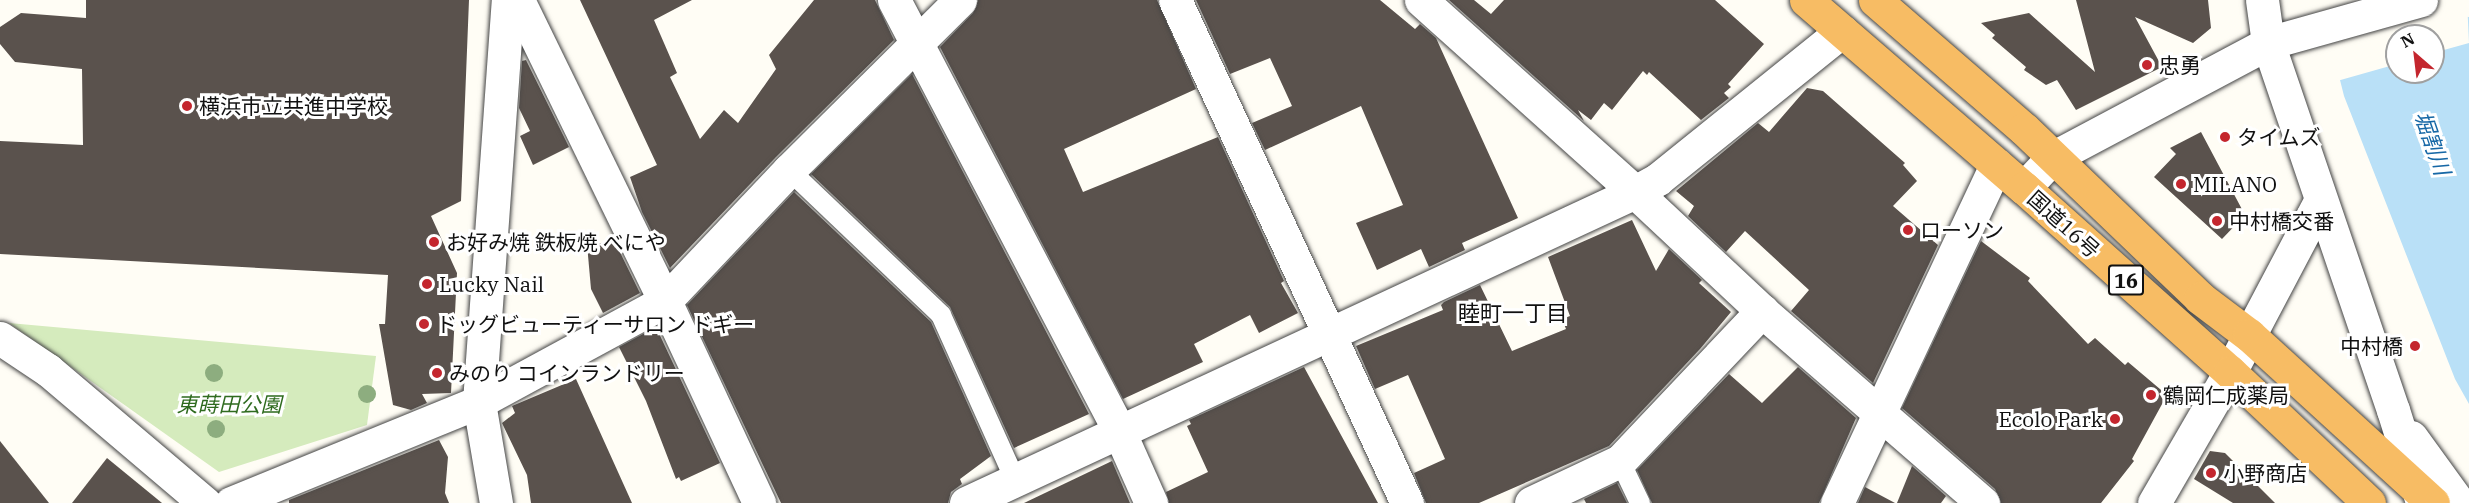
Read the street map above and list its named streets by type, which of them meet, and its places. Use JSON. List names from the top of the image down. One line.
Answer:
{"streets":{"highway":["国道16号","16"]},"districts":["睦町一丁目"],"water":["堀割川"],"parks":["東蒔田公園"],"places":["忠勇","横浜市立共進中学校","タイムズ","MILANO","中村橋交番","ローソン","お好み焼 鉄板焼 べにや","Lucky Nail","ドッグビューティーサロン ドギー","中村橋","みのり コインランドリー","鶴岡仁成薬局","Ecolo Park","小野商店"],"north":"top left"}
